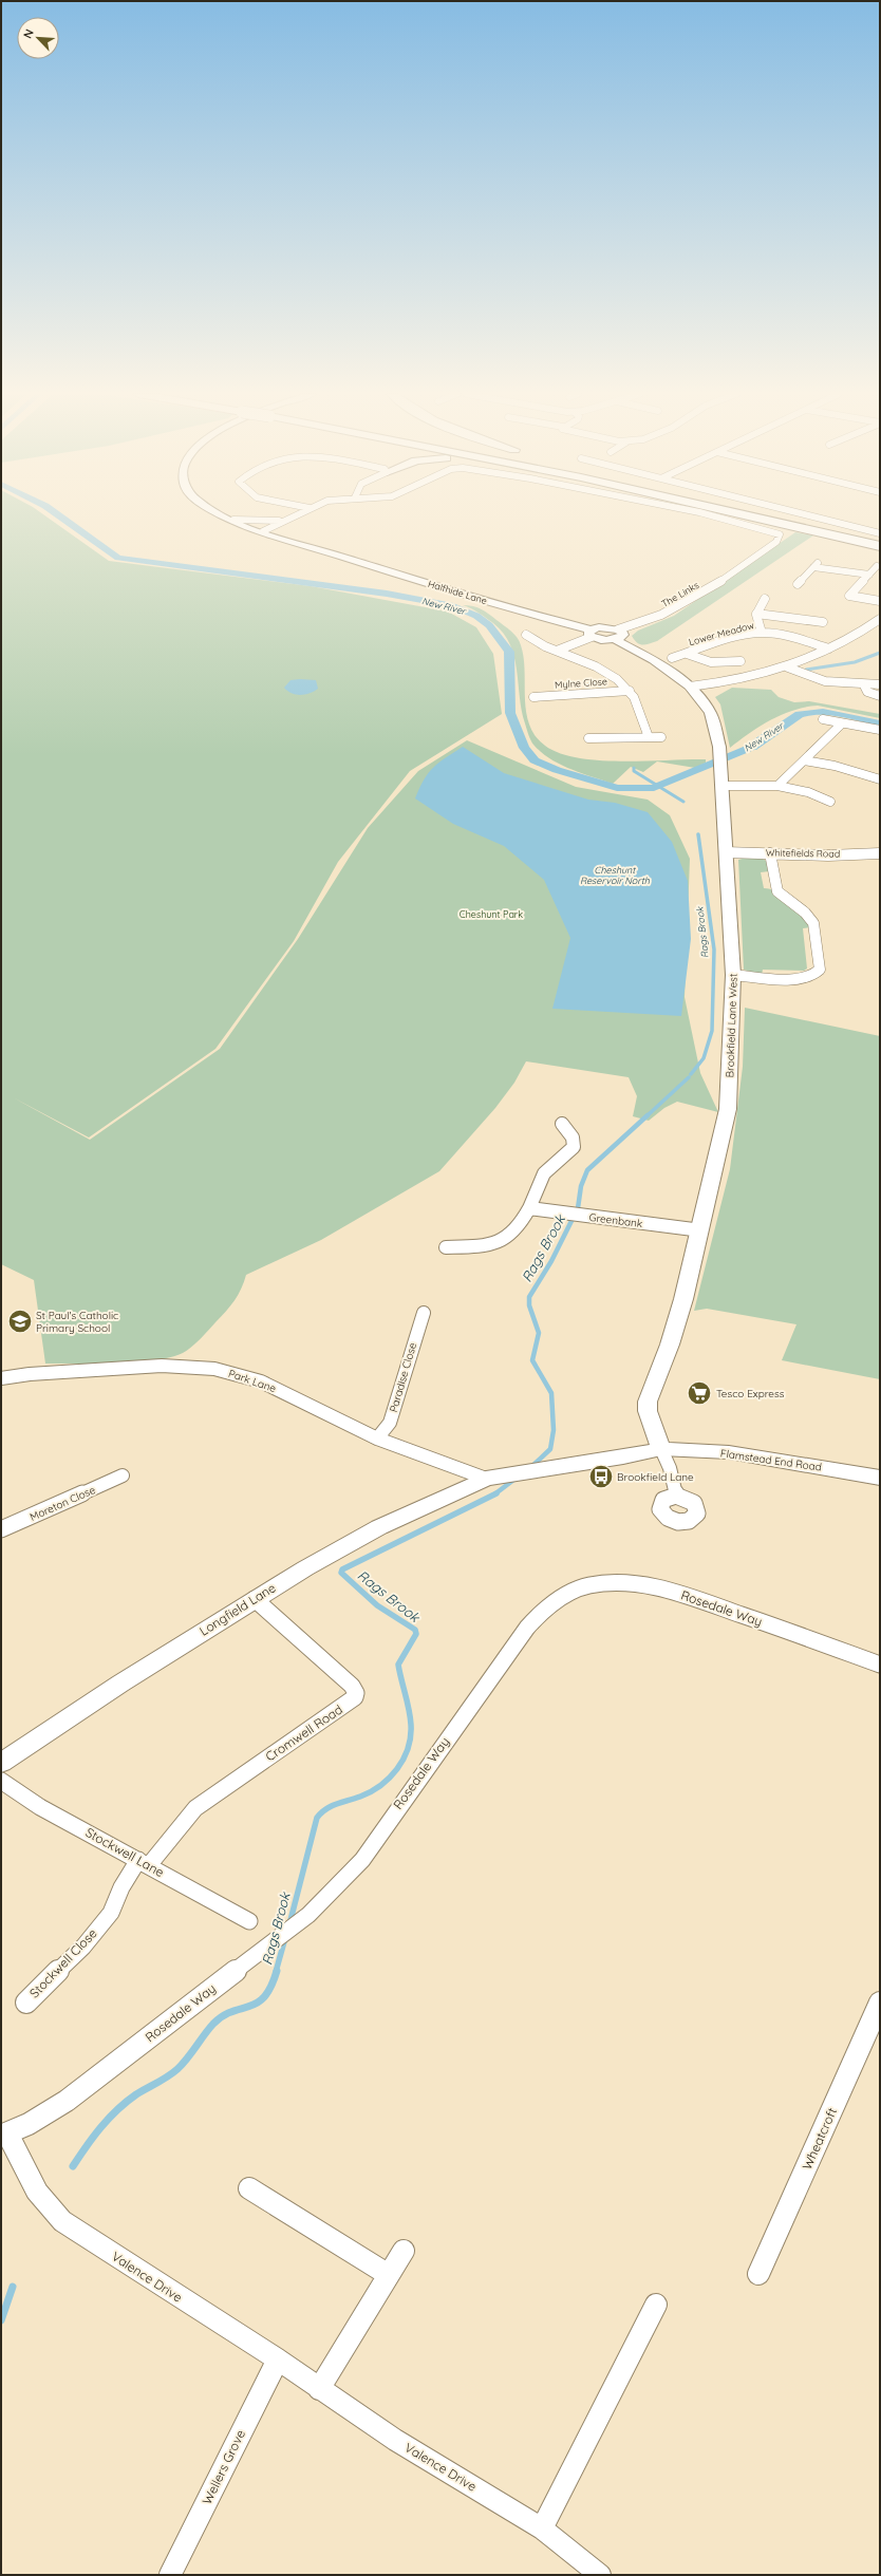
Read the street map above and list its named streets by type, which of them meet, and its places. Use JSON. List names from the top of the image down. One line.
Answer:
{"streets":{"main road":["Halfhide Lane","Brookfield Lane West","Flamstead End Road","Longfield Lane"],"street":["The Links","Lower Meadow","Mylne Close","Whitefields Road","Greenbank","Paradise Close","Park Lane","Moreton Close","Rosedale Way","Cromwell Road","Stockwell Lane","Stockwell Close","Wheatcroft","Valence Drive","Wellers Grove"]},"crossings":[["Halfhide Lane","The Links"],["Halfhide Lane","Brookfield Lane West"],["The Links","Brookfield Lane West"],["Whitefields Road","Brookfield Lane West"],["Brookfield Lane West","Greenbank"],["Brookfield Lane West","Flamstead End Road"],["Paradise Close","Park Lane"],["Park Lane","Longfield Lane"],["Flamstead End Road","Longfield Lane"],["Rosedale Way","Valence Drive"],["Longfield Lane","Cromwell Road"],["Cromwell Road","Stockwell Lane"],["Cromwell Road","Stockwell Close"],["Stockwell Lane","Stockwell Close"],["Valence Drive","Wellers Grove"]],"water":["New River","Cheshunt Reservoir North","Rags Brook"],"parks":["Cheshunt Park"],"places":{"school or university":["St Paul's Catholic Primary School"],"supermarket":["Tesco Express"],"bus stop":["Brookfield Lane"]},"north":"top left"}
